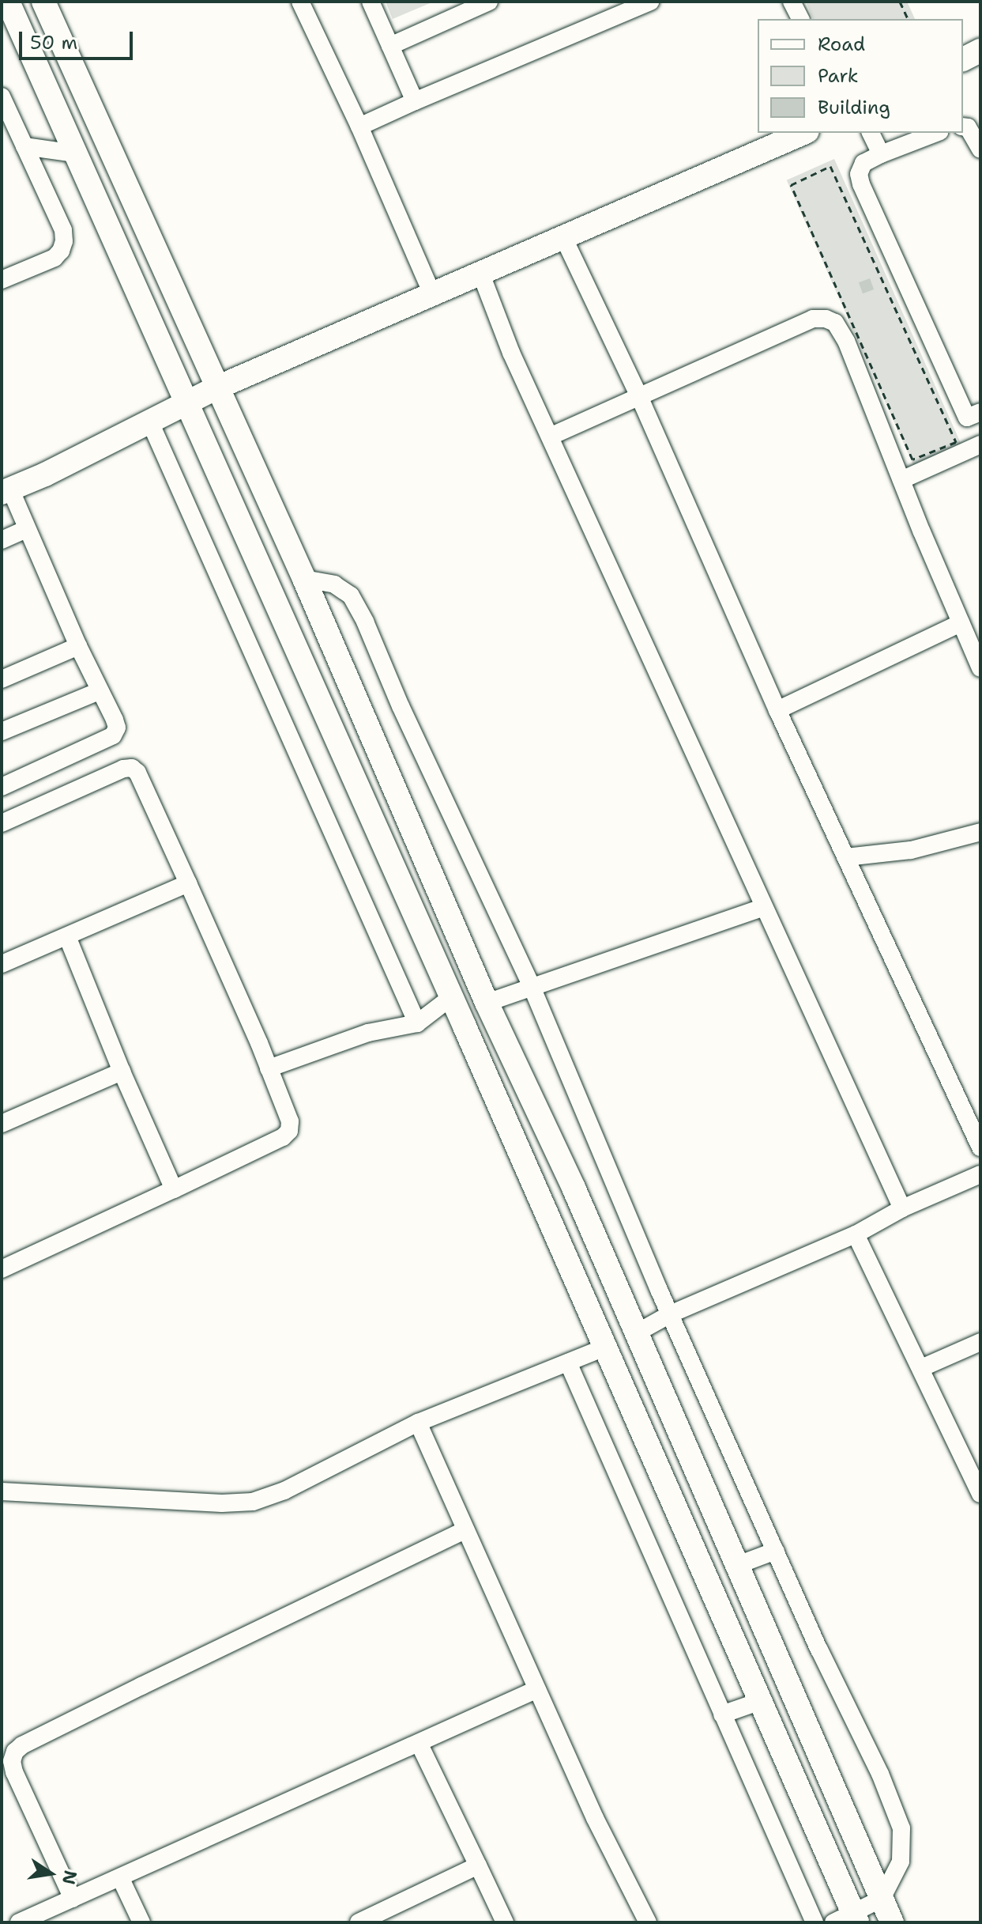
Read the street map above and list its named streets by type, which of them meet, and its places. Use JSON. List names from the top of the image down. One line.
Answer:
{"legend":["Road","Park","Building"],"scale_bar":"50 m","north":"right"}
